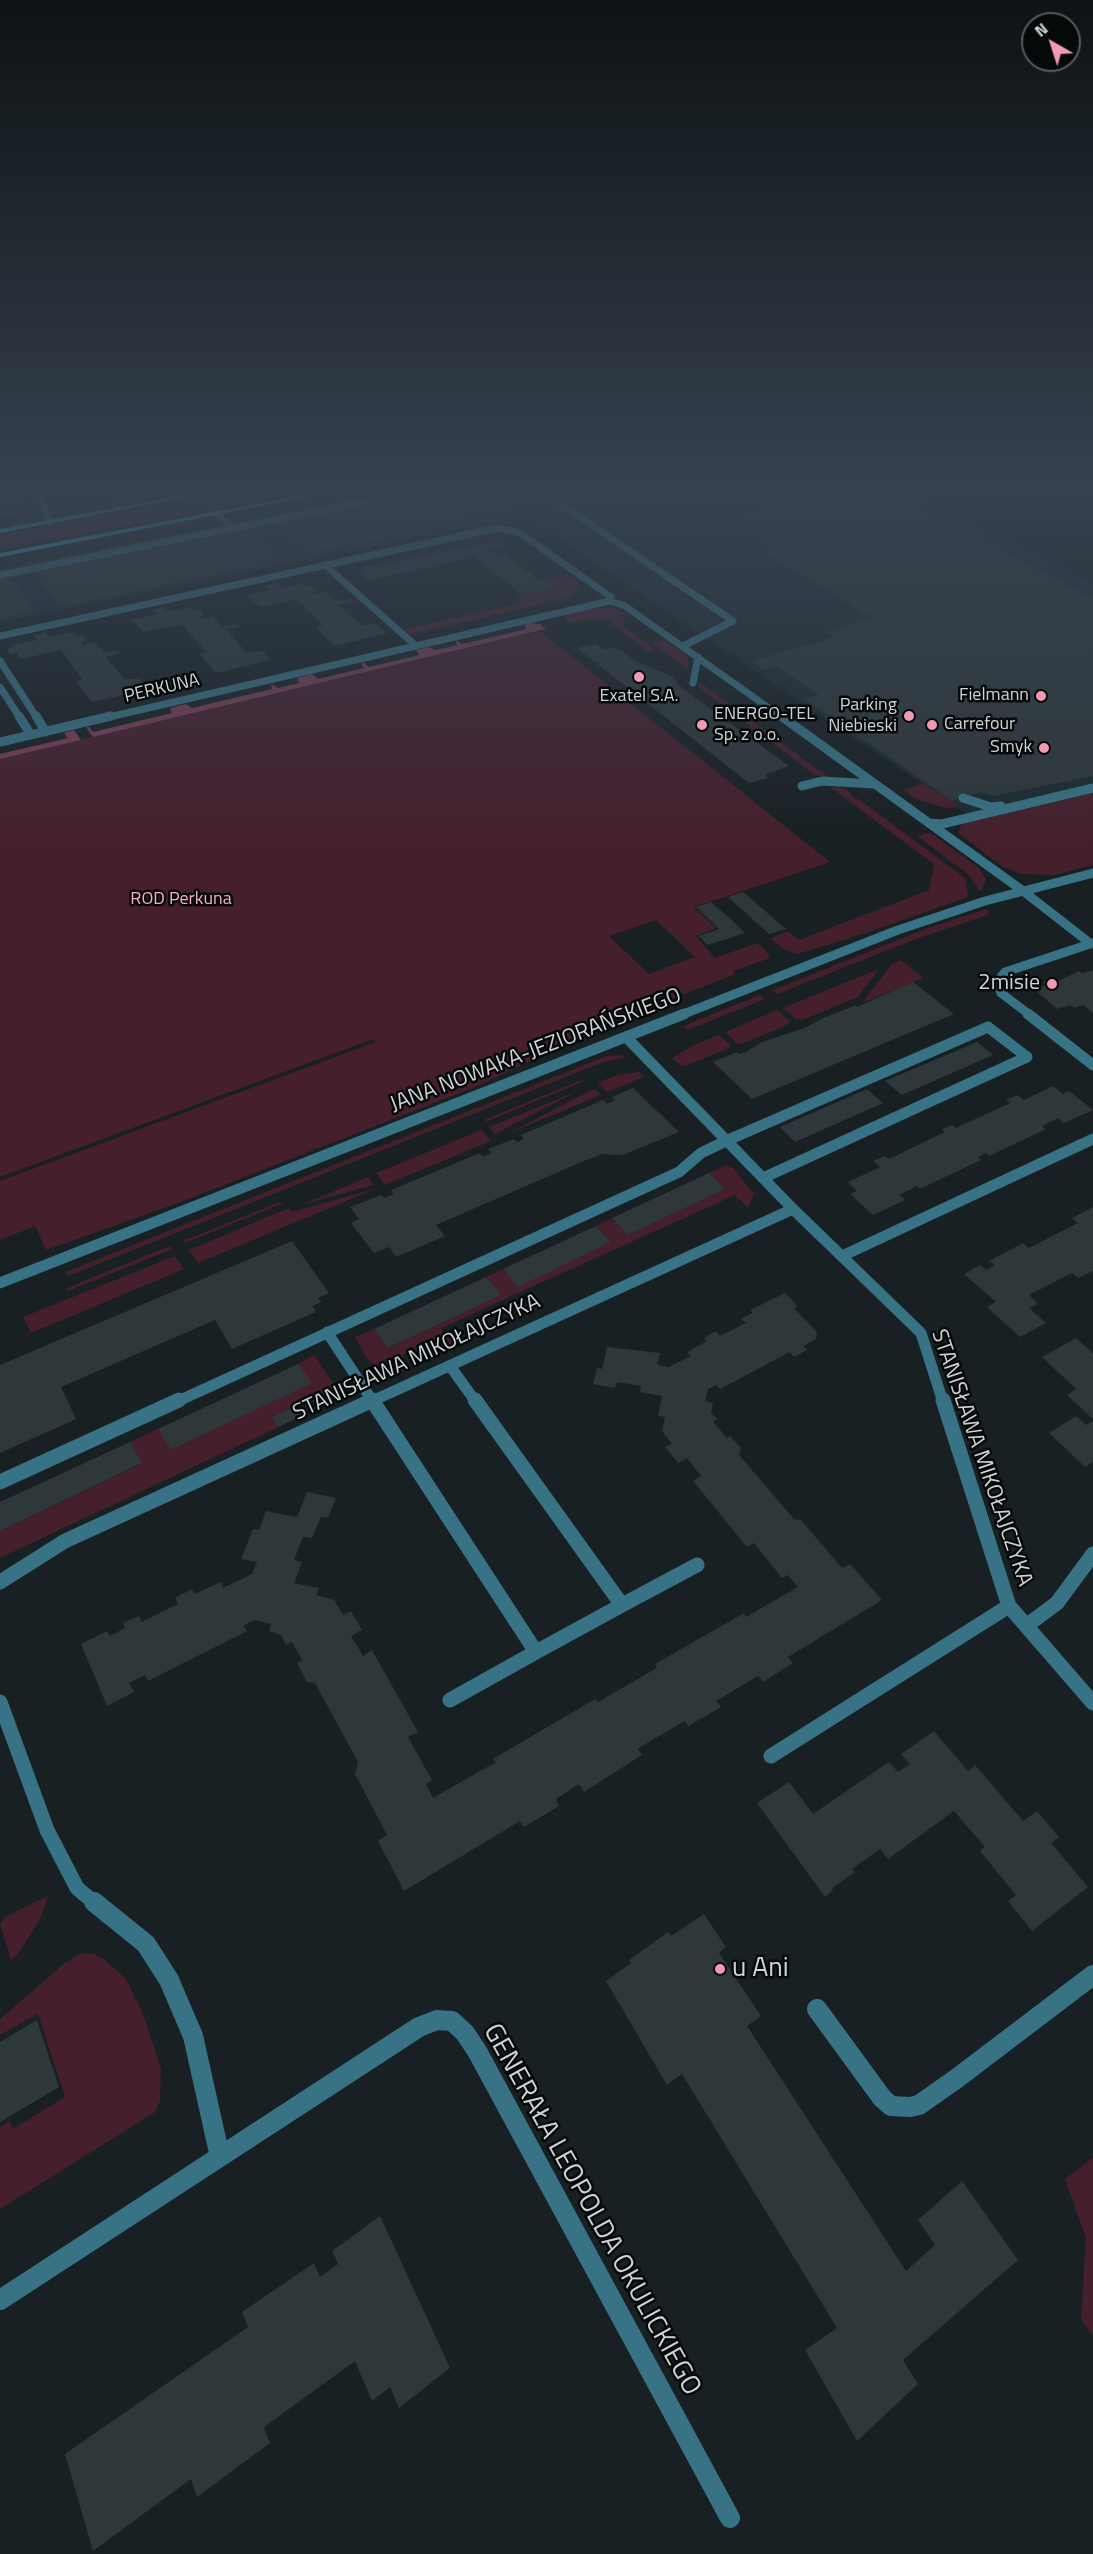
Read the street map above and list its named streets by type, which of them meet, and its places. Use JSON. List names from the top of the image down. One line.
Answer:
{"streets":{"street":["PERKUNA","JANA NOWAKA-JEZIORAŃSKIEGO","STANISŁAWA MIKOŁAJCZYKA","GENERAŁA LEOPOLDA OKULICKIEGO"]},"parks":["ROD Perkuna"],"places":["Exatel S.A.","Fielmann","Parking Niebieski","ENERGO-TEL Sp. z o.o.","Carrefour","Smyk","2misie","u Ani"],"north":"top left"}
